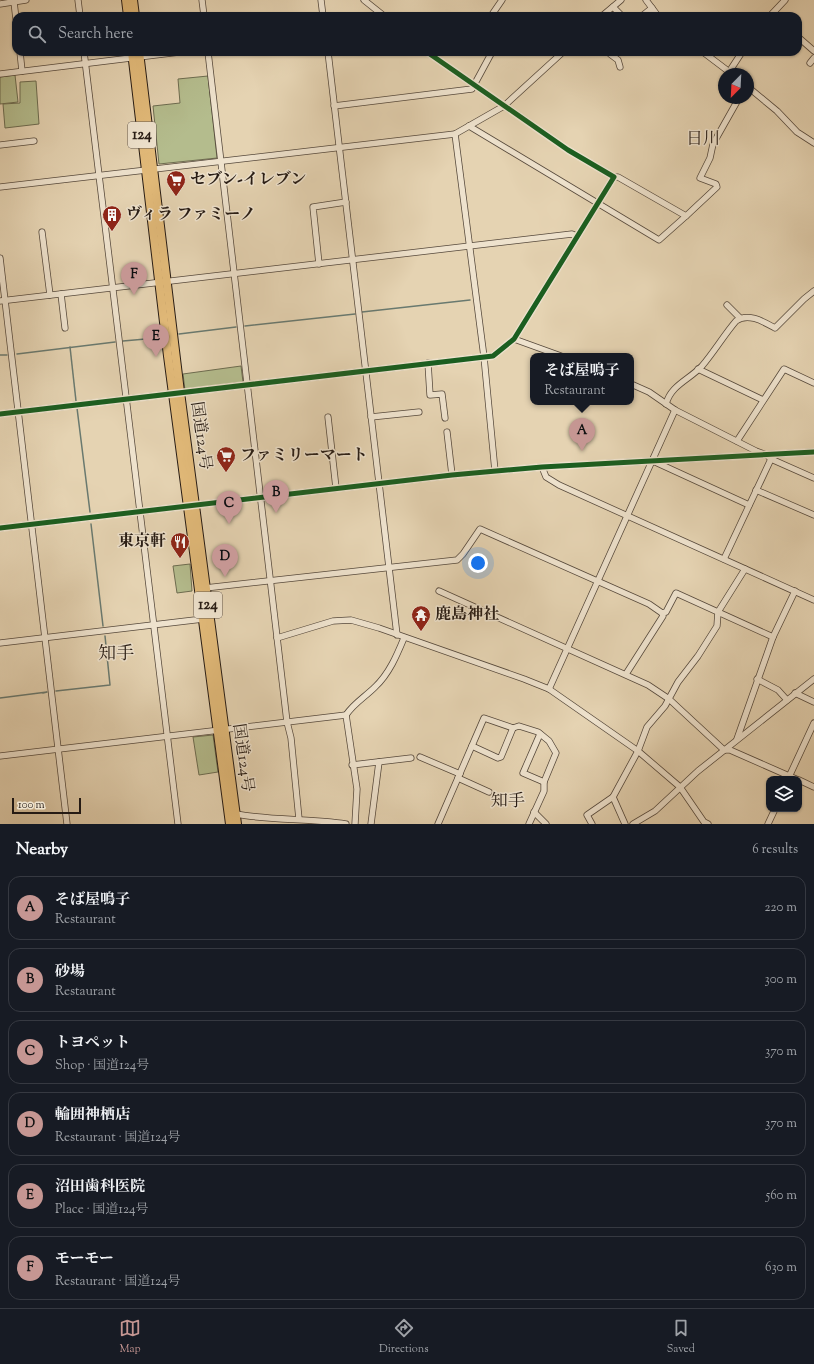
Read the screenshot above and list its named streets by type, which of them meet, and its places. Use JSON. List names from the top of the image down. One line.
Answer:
{"streets":{"highway":["124","国道124号"]},"districts":["日川","知手","知手"],"places":{"supermarket":["セブン-イレブン","ファミリーマート"],"building":["ヴィラ ファミーノ"],"restaurant":["東京軒"],"temple":["鹿島神社"]},"scale_bar":"100 m","north":"bottom left","page":{"search":"Search here","pins":["F","E","A","B","C","D"],"popup":["そば屋鳴子","Restaurant"],"scale":"100 m","heading":["Nearby","6 results"],"list":[{"mark":"A","name":"そば屋鳴子","note":"Restaurant","value":"220 m"},{"mark":"B","name":"砂場","note":"Restaurant","value":"300 m"},{"mark":"C","name":"トヨペット","note":"Shop · 国道124号","value":"370 m"},{"mark":"D","name":"輪囲神栖店","note":"Restaurant · 国道124号","value":"370 m"},{"mark":"E","name":"沼田歯科医院","note":"Place · 国道124号","value":"560 m"},{"mark":"F","name":"モーモー","note":"Restaurant · 国道124号","value":"630 m"}],"nav":["Map","Directions","Saved"]}}
